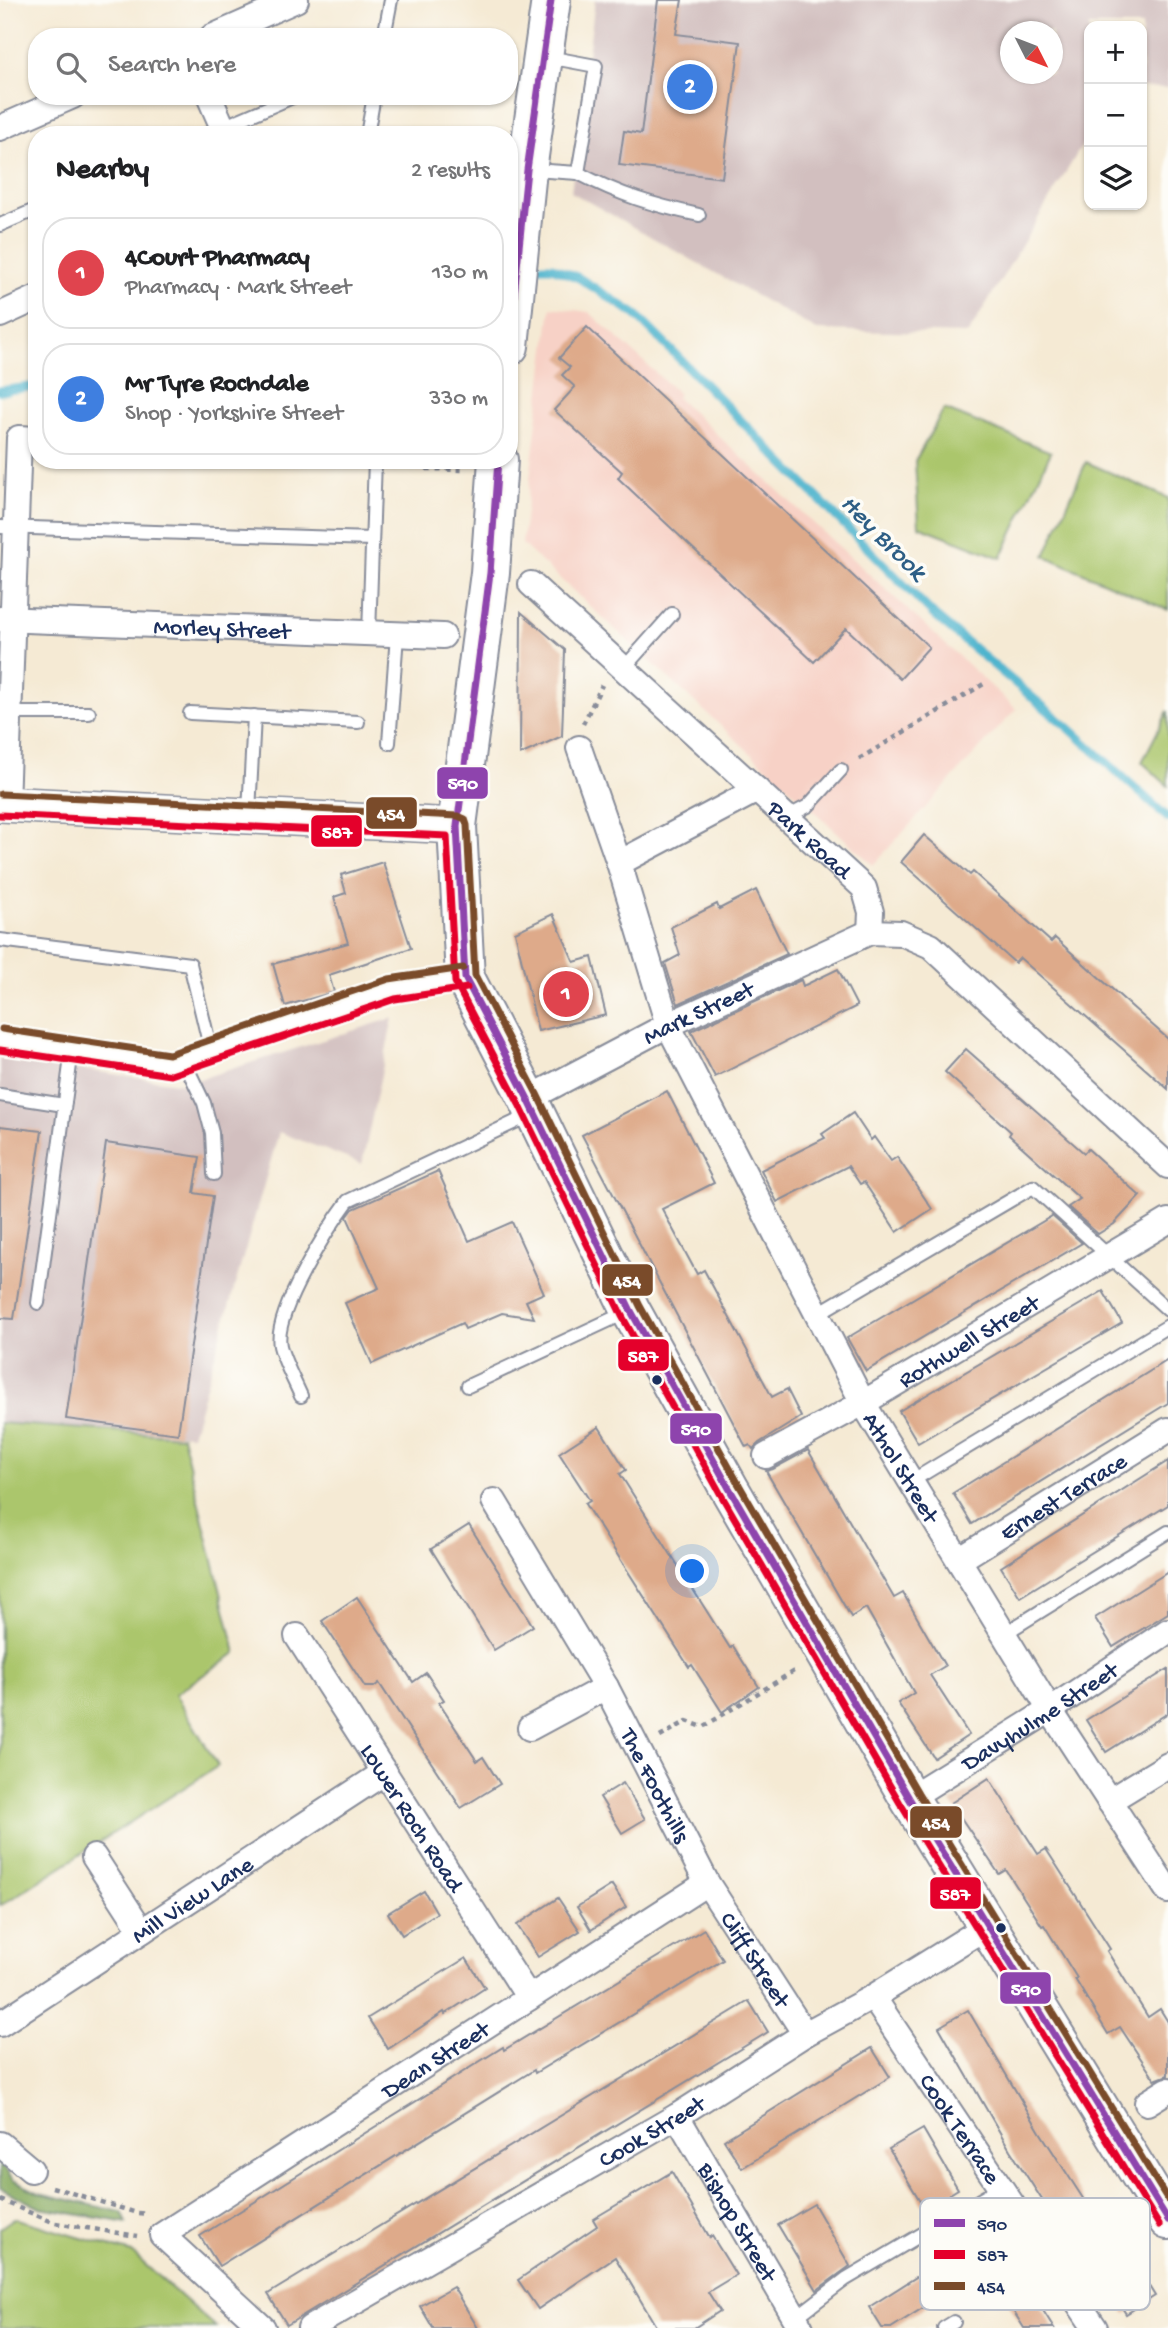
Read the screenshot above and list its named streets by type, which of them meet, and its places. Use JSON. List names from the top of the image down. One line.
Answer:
{"streets":{"street":["Morley Street","Park Road","Mark Street","Rothwell Street","Athol Street","Ernest Terrace","Davyhulme Street","The Foothills","Lower Roch Road","Mill View Lane","Cliff Street","Dean Street","Cook Terrace","Cook Street","Bishop Street"]},"crossings":[["Park Road","Mark Street"],["Mark Street","Athol Street"],["Rothwell Street","Athol Street"],["Athol Street","Ernest Terrace"],["Athol Street","Davyhulme Street"],["The Foothills","Cliff Street"],["The Foothills","Dean Street"],["Lower Roch Road","Mill View Lane"],["Lower Roch Road","Dean Street"],["Cliff Street","Dean Street"],["Cliff Street","Cook Street"],["Cook Terrace","Cook Street"],["Cook Street","Bishop Street"]],"water":["Hey Brook"],"lines":["transit line 590","transit line 454","transit line 587"],"legend":["590","587","454"],"north":"bottom right","page":{"map_buttons":["+","−"],"search":"Search here","pins":["2","1"],"heading":["Nearby","2 results"],"list":[{"mark":"1","name":"4Court Pharmacy","note":"Pharmacy · Mark Street","value":"130 m"},{"mark":"2","name":"Mr Tyre Rochdale","note":"Shop · Yorkshire Street","value":"330 m"}]}}
